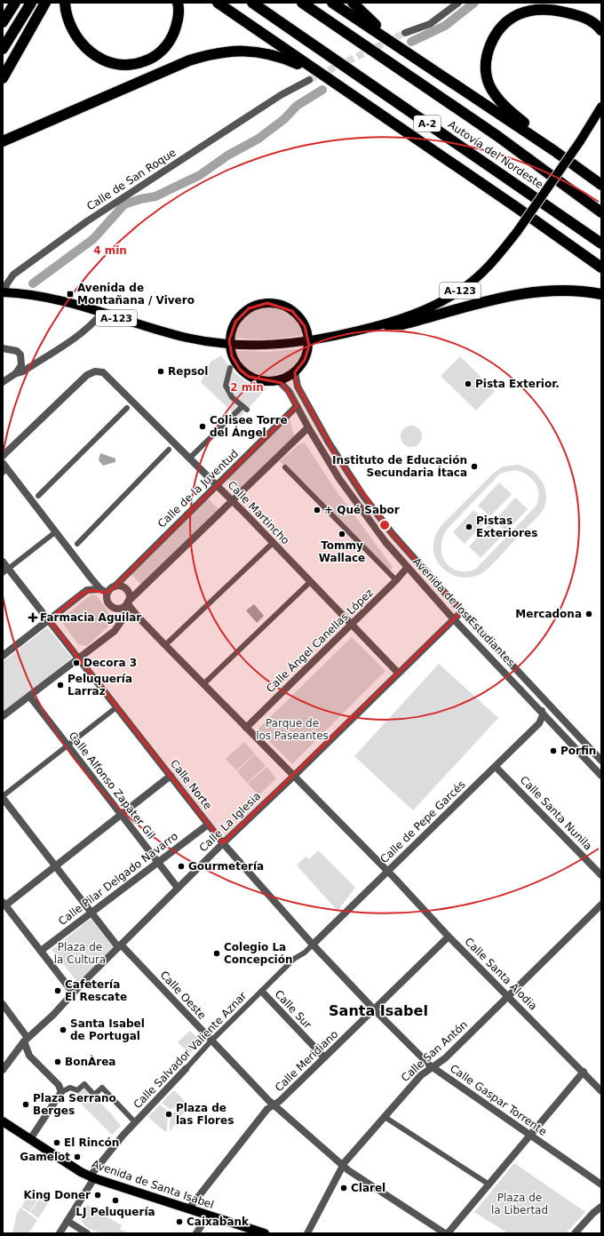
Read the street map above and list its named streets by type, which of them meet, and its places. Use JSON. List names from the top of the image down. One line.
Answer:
{"streets":{"highway":["A-2","Autovía del Nordeste"],"main road":["A-123","Avenida de Santa Isabel"],"street":["Calle de San Roque","Calle de la Juventud","Calle Martincho","Avenida de los Estudiantes","Calle Ángel Canellas López","Calle Norte","Calle Alfonso Zapater Gil","Calle Santa Nunila","Calle La Iglesia","Calle de Pepe Garcés","Calle Pilar Delgado Navarro","Calle Santa Alodia","Calle Oeste","Calle Sur","Calle Salvador Valiente Aznar","Calle San Antón","Calle Meridiano","Calle Gaspar Torrente"]},"crossings":[["Calle de San Roque","A-123"],["Calle de la Juventud","Calle Martincho"],["Calle de la Juventud","Avenida de los Estudiantes"],["Calle de la Juventud","Calle Santa Alodia"],["Calle Martincho","Calle Ángel Canellas López"],["Calle Martincho","Calle La Iglesia"],["Avenida de los Estudiantes","Calle Ángel Canellas López"],["Avenida de los Estudiantes","Calle La Iglesia"],["Avenida de los Estudiantes","Calle de Pepe Garcés"],["Calle Ángel Canellas López","Calle Santa Alodia"],["Calle Norte","Calle La Iglesia"],["Calle Norte","Calle de Pepe Garcés"],["Calle Norte","Calle Pilar Delgado Navarro"],["Calle Norte","Calle Salvador Valiente Aznar"],["Calle Norte","Calle Meridiano"],["Calle Norte","Calle Gaspar Torrente"],["Calle Alfonso Zapater Gil","Calle La Iglesia"],["Calle Alfonso Zapater Gil","Calle Pilar Delgado Navarro"],["Calle Santa Nunila","Calle de Pepe Garcés"],["Calle La Iglesia","Calle Santa Alodia"],["Calle La Iglesia","Calle Oeste"],["Calle de Pepe Garcés","Calle Santa Alodia"],["Calle de Pepe Garcés","Calle Salvador Valiente Aznar"],["Calle Pilar Delgado Navarro","Calle Oeste"],["Calle Santa Alodia","Calle San Antón"],["Calle Santa Alodia","Calle Meridiano"],["Calle Oeste","Calle Salvador Valiente Aznar"],["Calle Oeste","Calle San Antón"],["Calle Oeste","Calle Meridiano"],["Calle Sur","Calle Salvador Valiente Aznar"],["Calle Sur","Calle Meridiano"],["Calle Salvador Valiente Aznar","Avenida de Santa Isabel"],["Calle San Antón","Calle Gaspar Torrente"],["Calle Meridiano","Calle Gaspar Torrente"],["Calle Meridiano","Avenida de Santa Isabel"]],"districts":["Santa Isabel"],"parks":["Parque de los Paseantes","Plaza de la Cultura","Plaza de la Libertad"],"places":{"transit":["Avenida de Montañana / Vivero"],"other":["Repsol","Pista Exterior.","Colisee Torre del Ángel","Instituto de Educación Secundaria Ítaca","+ Qué Sabor","Pistas Exteriores","Tommy Wallace","Mercadona","Decora 3","Peluquería Larraz","Porfin","Gourmetería","Colegio La Concepción","Cafetería El Rescate","Santa Isabel de Portugal","BonÀrea","Plaza Serrano Berges","Plaza de las Flores","El Rincón","Gamelot","Clarel","King Doner","LJ Peluquería","Caixabank"],"health":["Farmacia Aguilar"]},"rings":["4 min","2 min"]}
